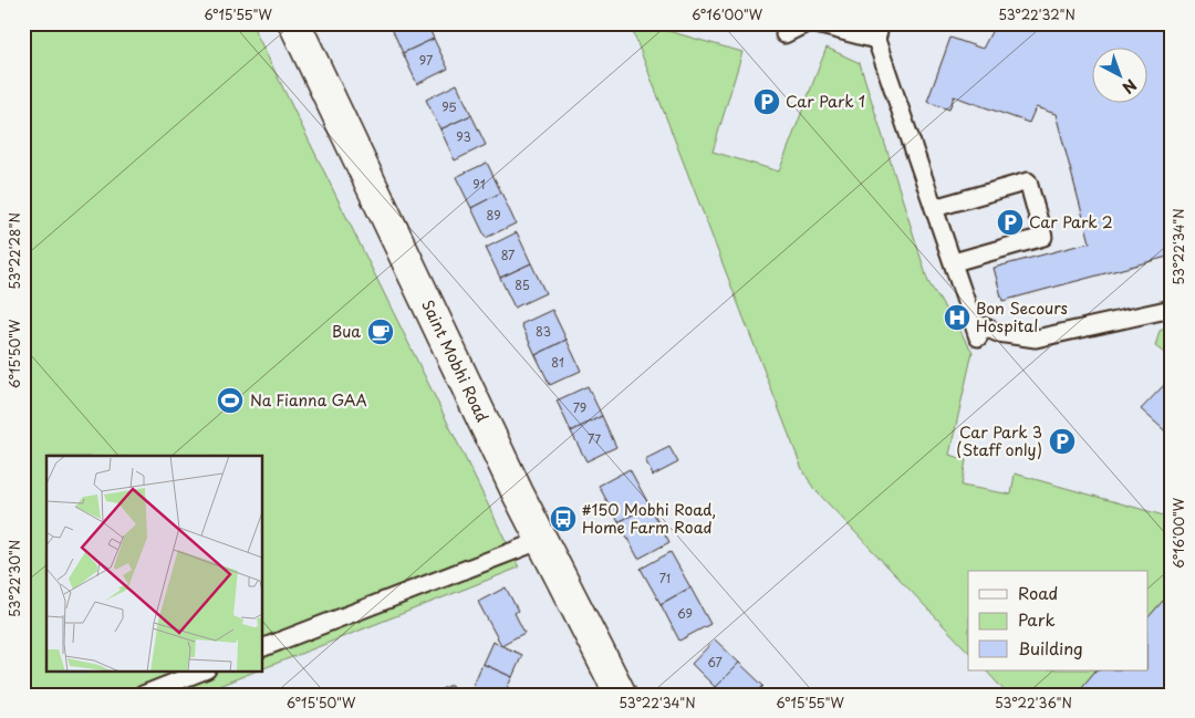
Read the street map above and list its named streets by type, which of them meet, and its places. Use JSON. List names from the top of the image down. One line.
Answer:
{"streets":{"main road":["Saint Mobhi Road"]},"places":{"parking":["Car Park 1","Car Park 2","Car Park 3 (Staff only)"],"hospital":["Bon Secours Hospital"],"cafe":["Bua"],"sports":["Na Fianna GAA"],"bus stop":["#150 Mobhi Road, Home Farm Road"]},"house_numbers":["97","95","93","91","89","87","85","83","81","79","77","71","69","67"],"legend":["Road","Park","Building"],"north":"bottom right","coordinates":["6°15'55\"W","6°16'00\"W","53°22'32\"N","53°22'34\"N","53°22'28\"N","6°15'50\"W","53°22'30\"N","53°22'36\"N"]}
